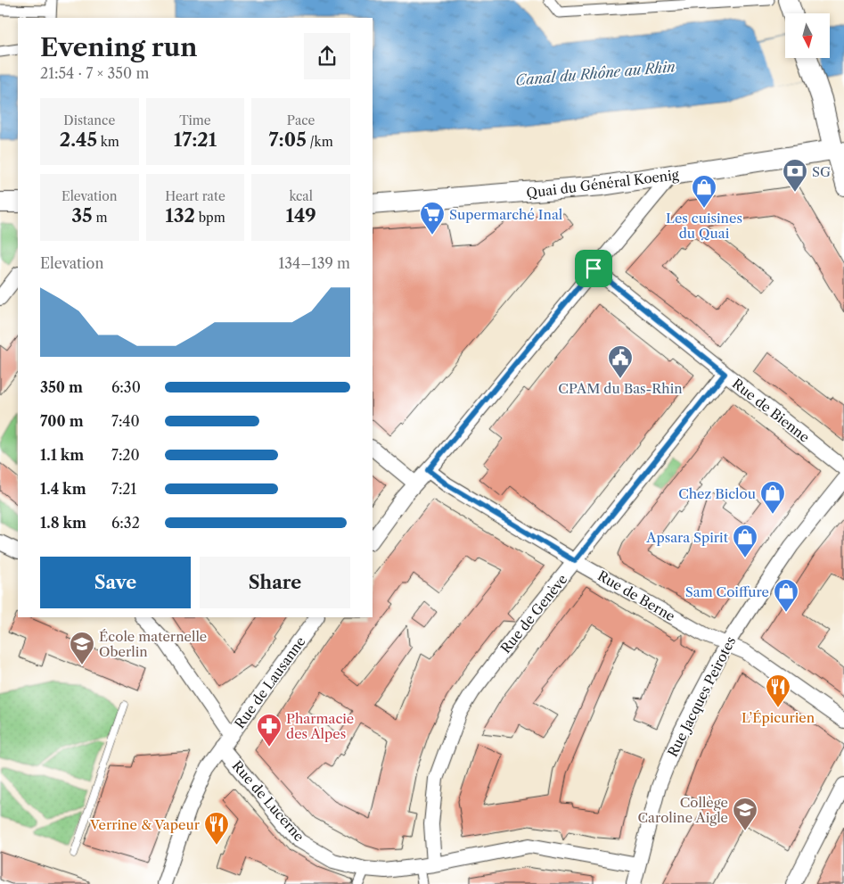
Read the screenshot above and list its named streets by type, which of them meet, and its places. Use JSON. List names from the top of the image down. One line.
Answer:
{"streets":{"main road":["Quai du Général Koenig"],"street":["Rue de Bienne","Rue de Berne","Rue de Genève","Rue de Lausanne","Rue Jacques Peirotes","Rue de Lucerne"]},"crossings":[["Rue de Bienne","Rue de Genève"],["Rue de Berne","Rue de Genève"],["Rue de Berne","Rue Jacques Peirotes"],["Rue de Genève","Rue de Lucerne"],["Rue de Lausanne","Rue de Lucerne"],["Rue Jacques Peirotes","Rue de Lucerne"]],"water":["Canal du Rhône au Rhin"],"places":{"bank":["SG"],"shop":["Les cuisines du Quai","Chez Biclou","Apsara Spirit","Sam Coiffure"],"supermarket":["Supermarché Inal"],"public building":["CPAM du Bas-Rhin"],"school or university":["École maternelle Oberlin","Collège Caroline Aigle"],"restaurant":["L’Épicurien","Verrine & Vapeur"],"pharmacy":["Pharmacie des Alpes"]},"north":"bottom","page":{"heading":["Evening run","21:54 · 7 × 350 m"],"stats":[["Distance","2.45 km"],["Time","17:21"],["Pace","7:05 /km"],["Elevation","35 m"],["Heart rate","132 bpm"],["kcal","149"]],"chart":["Elevation","134–139 m"],"list":[{"name":"350 m","note":"6:30"},{"name":"700 m","note":"7:40"},{"name":"1.1 km","note":"7:20"},{"name":"1.4 km","note":"7:21"},{"name":"1.8 km","note":"6:32"}],"buttons":["Save","Share"]}}
